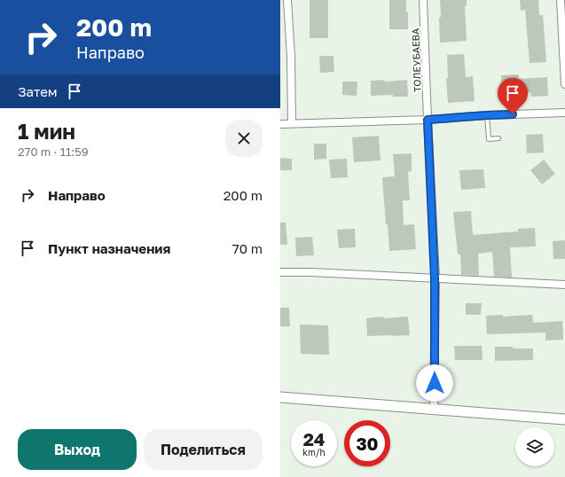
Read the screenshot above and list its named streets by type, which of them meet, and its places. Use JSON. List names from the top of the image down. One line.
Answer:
{"streets":{"street":["ТОЛЕУБАЕВА"]},"page":{"turn":["200 m","Направо"],"then":"Затем","heading":["1 мин","270 m · 11:59"],"list":[{"name":"Направо","value":"200 m"},{"name":"Пункт назначения","value":"70 m"}],"speed":"24 km/h","limit":"30","buttons":["Выход","Поделиться"]}}
